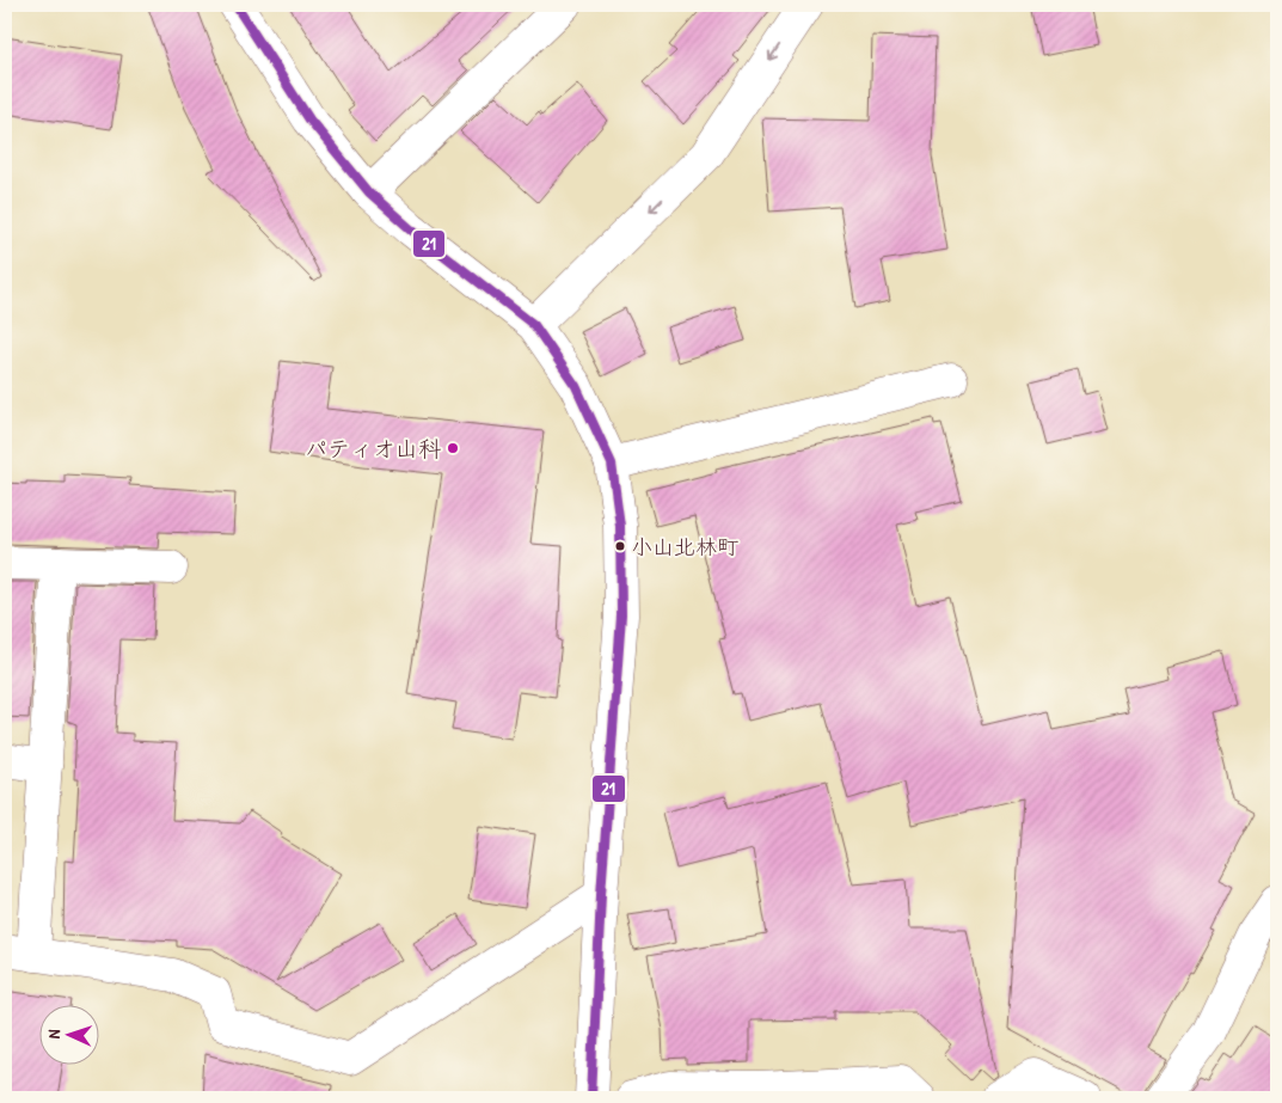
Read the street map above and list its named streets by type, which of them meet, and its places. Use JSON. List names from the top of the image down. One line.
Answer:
{"places":["パティオ山科","小山北林町"],"lines":["transit line 21"],"north":"left"}
